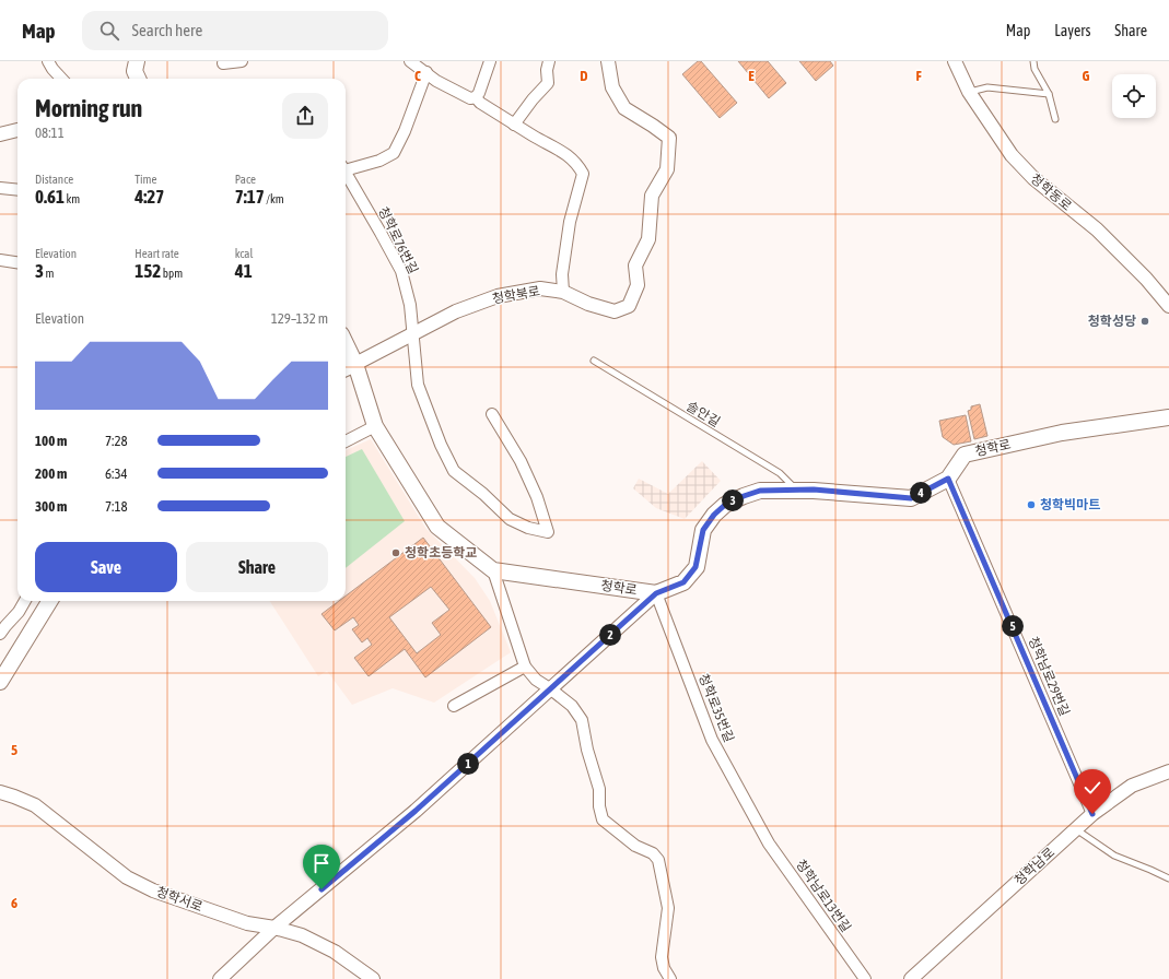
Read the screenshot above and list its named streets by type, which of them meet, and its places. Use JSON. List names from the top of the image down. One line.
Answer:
{"streets":{"main road":["청학북로","청학로"],"street":["청학동로","청학로76번길","청학남로29번길","청학로35번길","청학남로","청학남로13번길","청학서로"],"lane":["솔안길"]},"crossings":[["청학로76번길","청학북로"],["솔안길","청학로"],["청학로","청학남로29번길"],["청학로","청학로35번길"],["청학남로29번길","청학남로"],["청학로35번길","청학남로13번길"]],"places":["청학성당","청학빅마트","청학초등학교"],"page":{"header":"Map","search":"Search here","nav":["Map","Layers","Share"],"heading":["Morning run","08:11"],"stats":[["Distance","0.61 km"],["Time","4:27"],["Pace","7:17 /km"],["Elevation","3 m"],["Heart rate","152 bpm"],["kcal","41"]],"chart":["Elevation","129–132 m"],"list":[{"name":"100 m","note":"7:28"},{"name":"200 m","note":"6:34"},{"name":"300 m","note":"7:18"}],"pins":["4","3","5","2","1"],"buttons":["Save","Share"]},"grid":{"columns":["C","D","E","F","G"],"rows":["5","6"]}}
